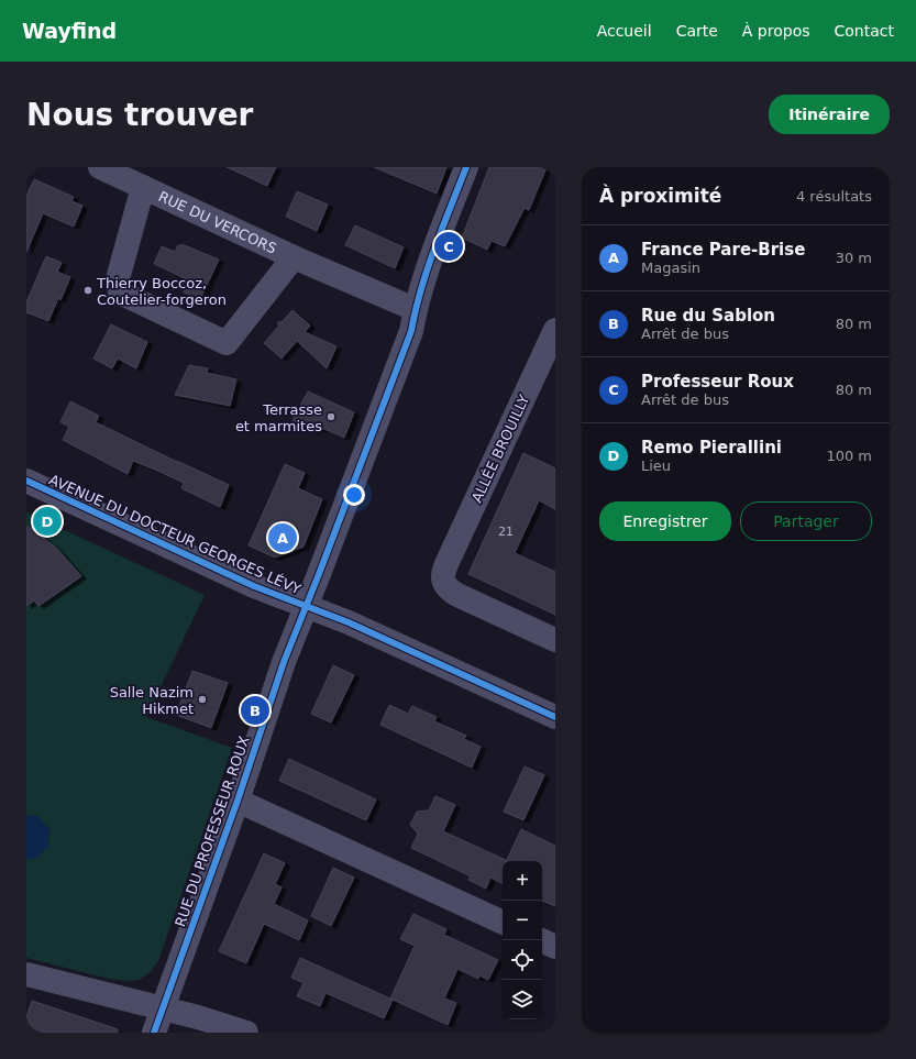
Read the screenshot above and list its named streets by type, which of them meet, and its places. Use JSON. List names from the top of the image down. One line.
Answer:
{"streets":{"street":["RUE DU VERCORS","ALLÉE BROUILLY","AVENUE DU DOCTEUR GEORGES LÉVY","RUE DU PROFESSEUR ROUX"]},"crossings":[["RUE DU VERCORS","RUE DU PROFESSEUR ROUX"],["AVENUE DU DOCTEUR GEORGES LÉVY","RUE DU PROFESSEUR ROUX"]],"places":["Thierry Boccoz, Coutelier-forgeron","Terrasse et marmites","Salle Nazim Hikmet"],"house_numbers":["21"],"page":{"header":"Wayfind","nav":["Accueil","Carte","À propos","Contact"],"buttons":["Itinéraire",["Enregistrer","Partager"]],"title":"Nous trouver","heading":["À proximité","4 résultats"],"list":[{"mark":"A","name":"France Pare-Brise","note":"Magasin","value":"30 m"},{"mark":"B","name":"Rue du Sablon","note":"Arrêt de bus","value":"80 m"},{"mark":"C","name":"Professeur Roux","note":"Arrêt de bus","value":"80 m"},{"mark":"D","name":"Remo Pierallini","note":"Lieu","value":"100 m"}],"pins":["C","D","A","B"],"map_buttons":["+","−"]}}
